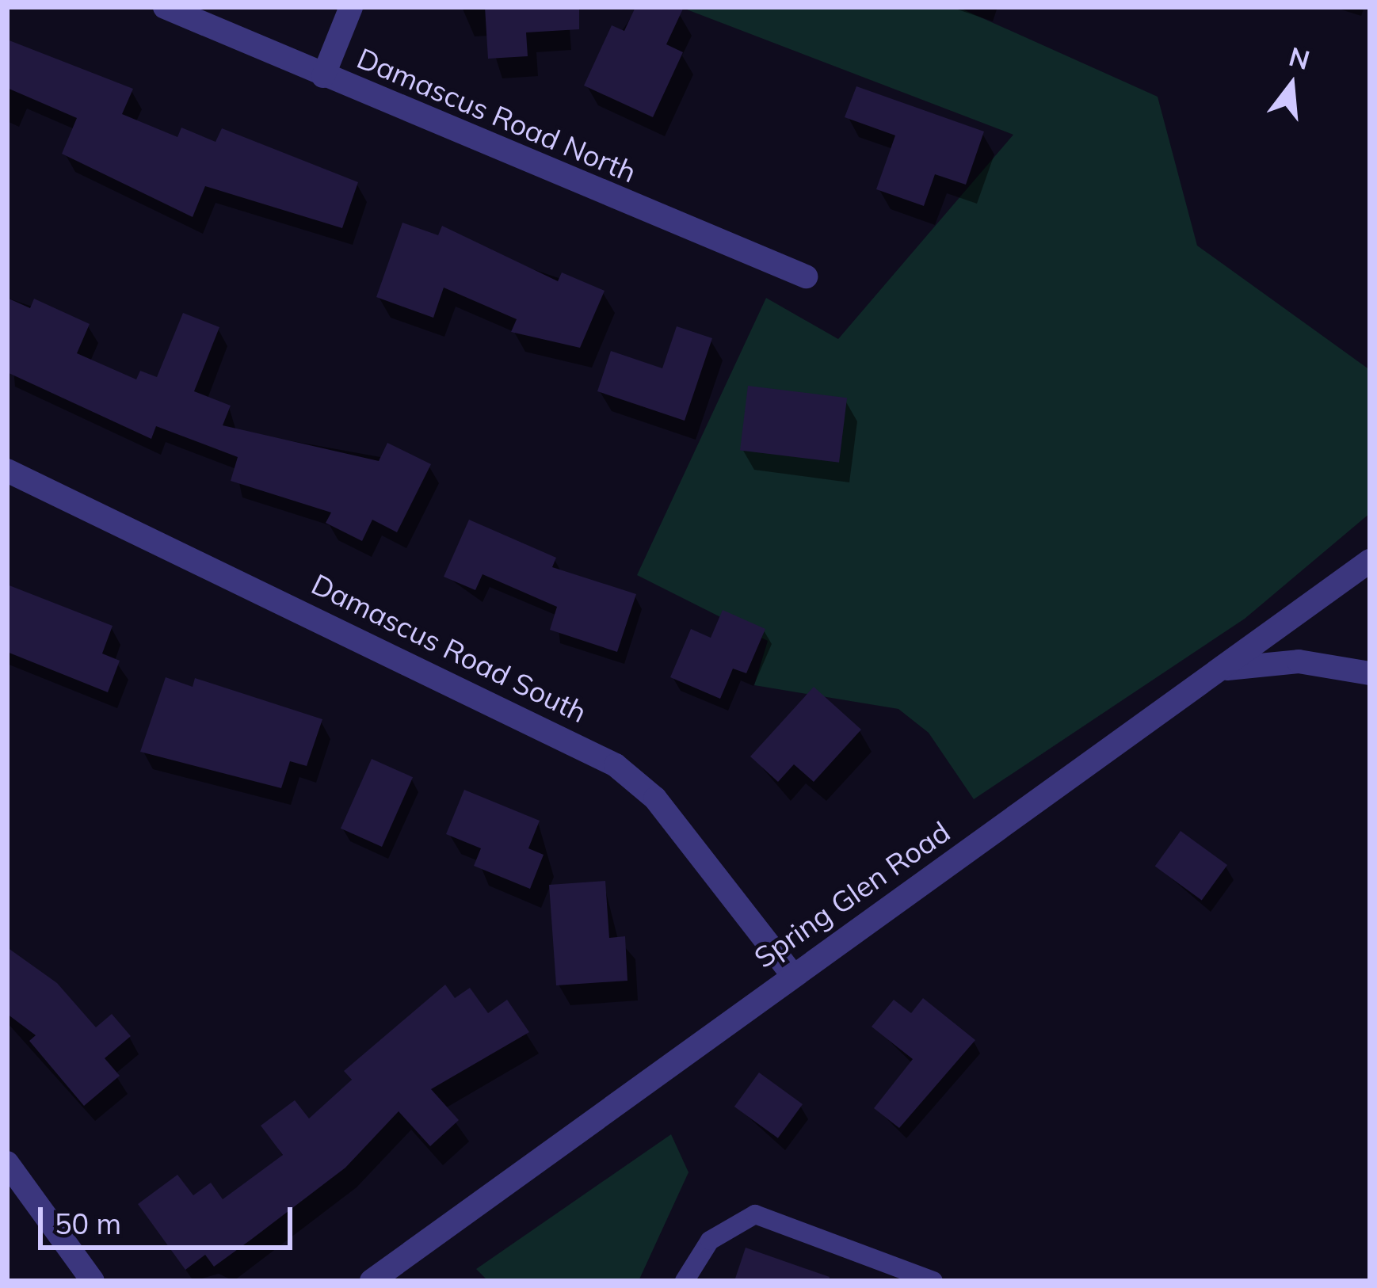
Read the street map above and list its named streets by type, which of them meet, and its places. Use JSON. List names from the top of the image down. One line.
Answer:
{"streets":{"street":["Damascus Road North","Damascus Road South","Spring Glen Road"]},"crossings":[["Damascus Road South","Spring Glen Road"]],"scale_bar":"50 m","north":"top"}
